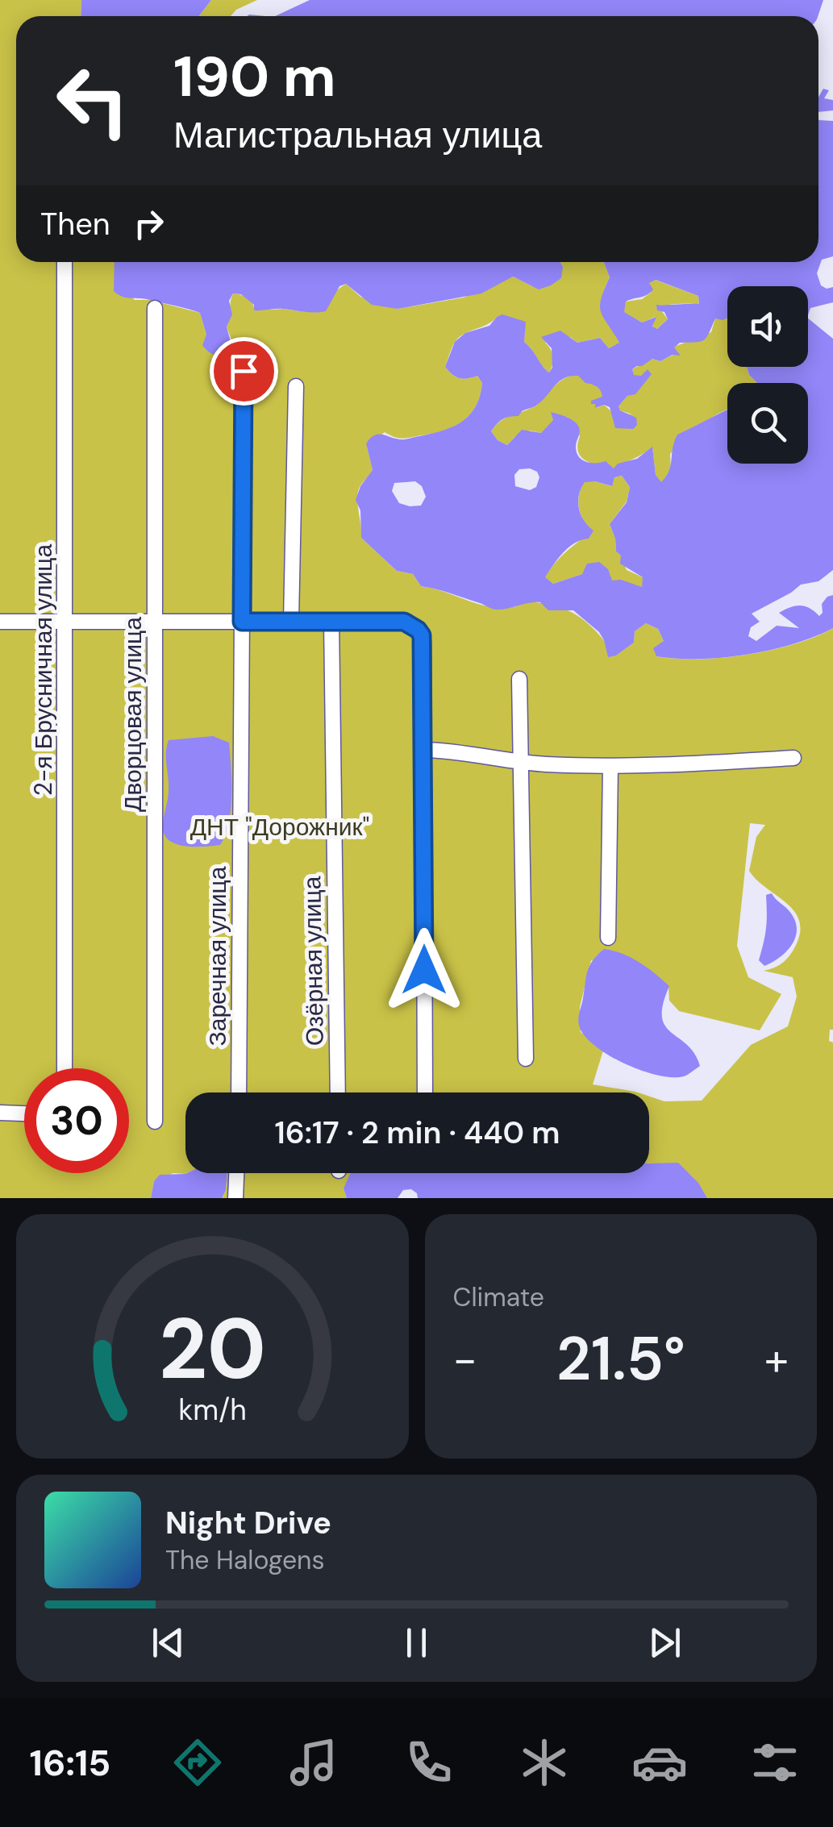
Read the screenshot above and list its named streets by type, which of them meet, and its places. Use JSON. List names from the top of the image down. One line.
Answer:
{"streets":{"street":["2-я Брусничная улица","Дворцовая улица","Заречная улица","Озёрная улица"]},"parks":["ДНТ \"Дорожник\""],"page":{"turn":["190 m","Магистральная улица"],"then":"Then","limit":"30","trip":"16:17 · 2 min · 440 m","tile":"Climate","heat":["−","21.5°","+"],"song":["Night Drive","The Halogens"],"tabs":"16:15","gauge":["20","km/h"]}}
